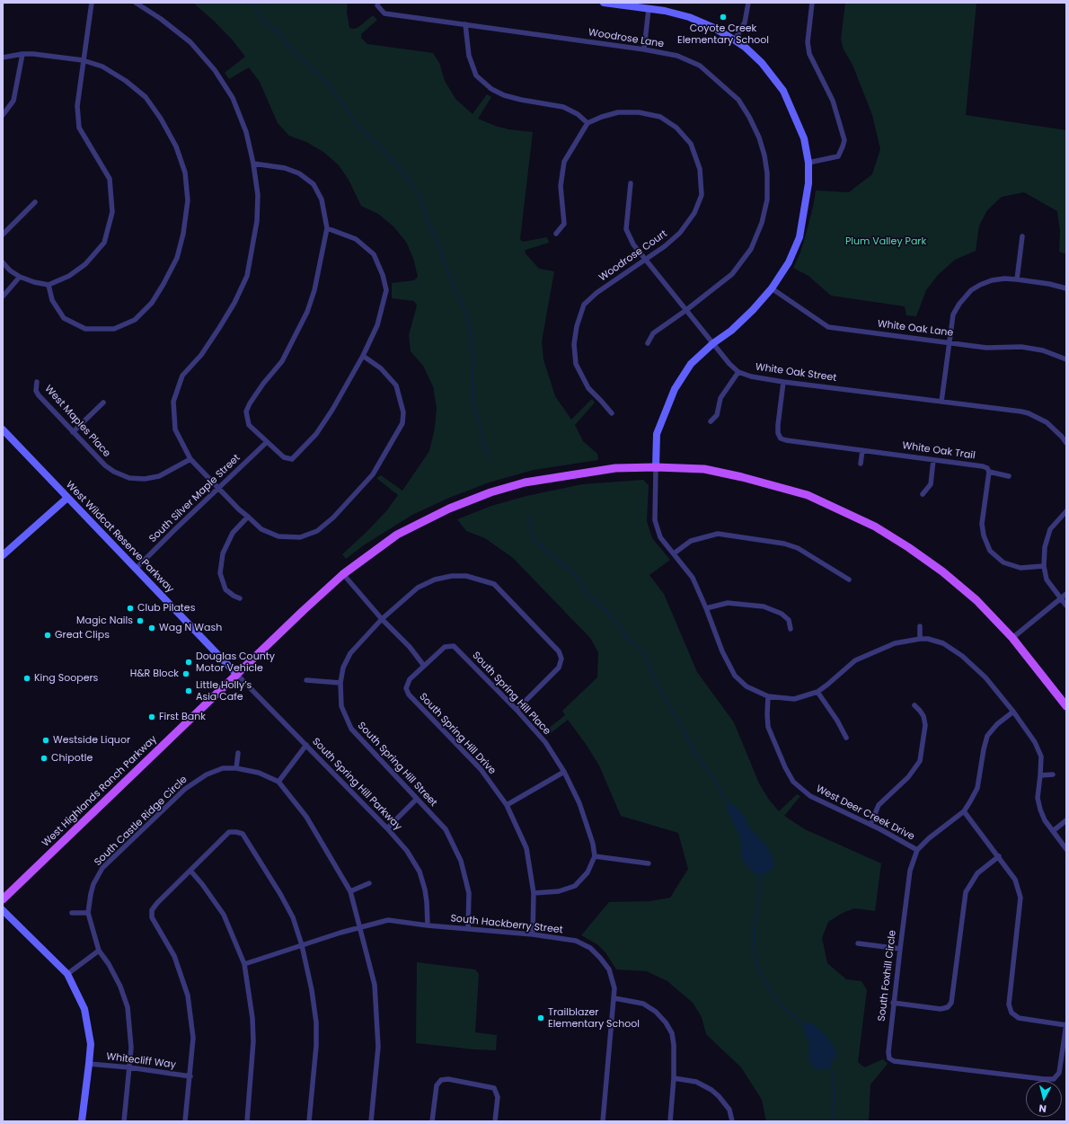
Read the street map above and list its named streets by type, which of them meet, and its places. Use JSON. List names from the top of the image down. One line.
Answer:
{"streets":{"main road":["West Highlands Ranch Parkway"],"street":["Woodrose Lane","Woodrose Court","White Oak Lane","White Oak Street","West Maples Place","White Oak Trail","South Silver Maple Street","West Wildcat Reserve Parkway","South Spring Hill Place","South Spring Hill Drive","South Spring Hill Street","South Spring Hill Parkway","West Deer Creek Drive","South Castle Ridge Circle","South Hackberry Street","South Foxhill Circle","Whitecliff Way"]},"crossings":[["Woodrose Lane","White Oak Street"],["Woodrose Court","White Oak Street"],["White Oak Street","White Oak Trail"],["South Silver Maple Street","West Wildcat Reserve Parkway"],["West Wildcat Reserve Parkway","South Spring Hill Parkway"],["West Wildcat Reserve Parkway","West Highlands Ranch Parkway"],["South Spring Hill Place","South Spring Hill Drive"],["South Spring Hill Place","South Spring Hill Street"],["South Spring Hill Drive","South Hackberry Street"],["South Spring Hill Street","South Hackberry Street"],["South Spring Hill Parkway","West Highlands Ranch Parkway"],["South Spring Hill Parkway","South Hackberry Street"],["West Deer Creek Drive","South Foxhill Circle"],["South Castle Ridge Circle","South Hackberry Street"],["South Castle Ridge Circle","Whitecliff Way"]],"parks":["Plum Valley Park"],"places":["Coyote Creek Elementary School","Club Pilates","Magic Nails","Wag N Wash","Great Clips","Douglas County Motor Vehicle","H&R Block","King Soopers","Little Holly’s Asia Cafe","First Bank","Westside Liquor","Chipotle","Trailblazer Elementary School"],"north":"bottom"}
